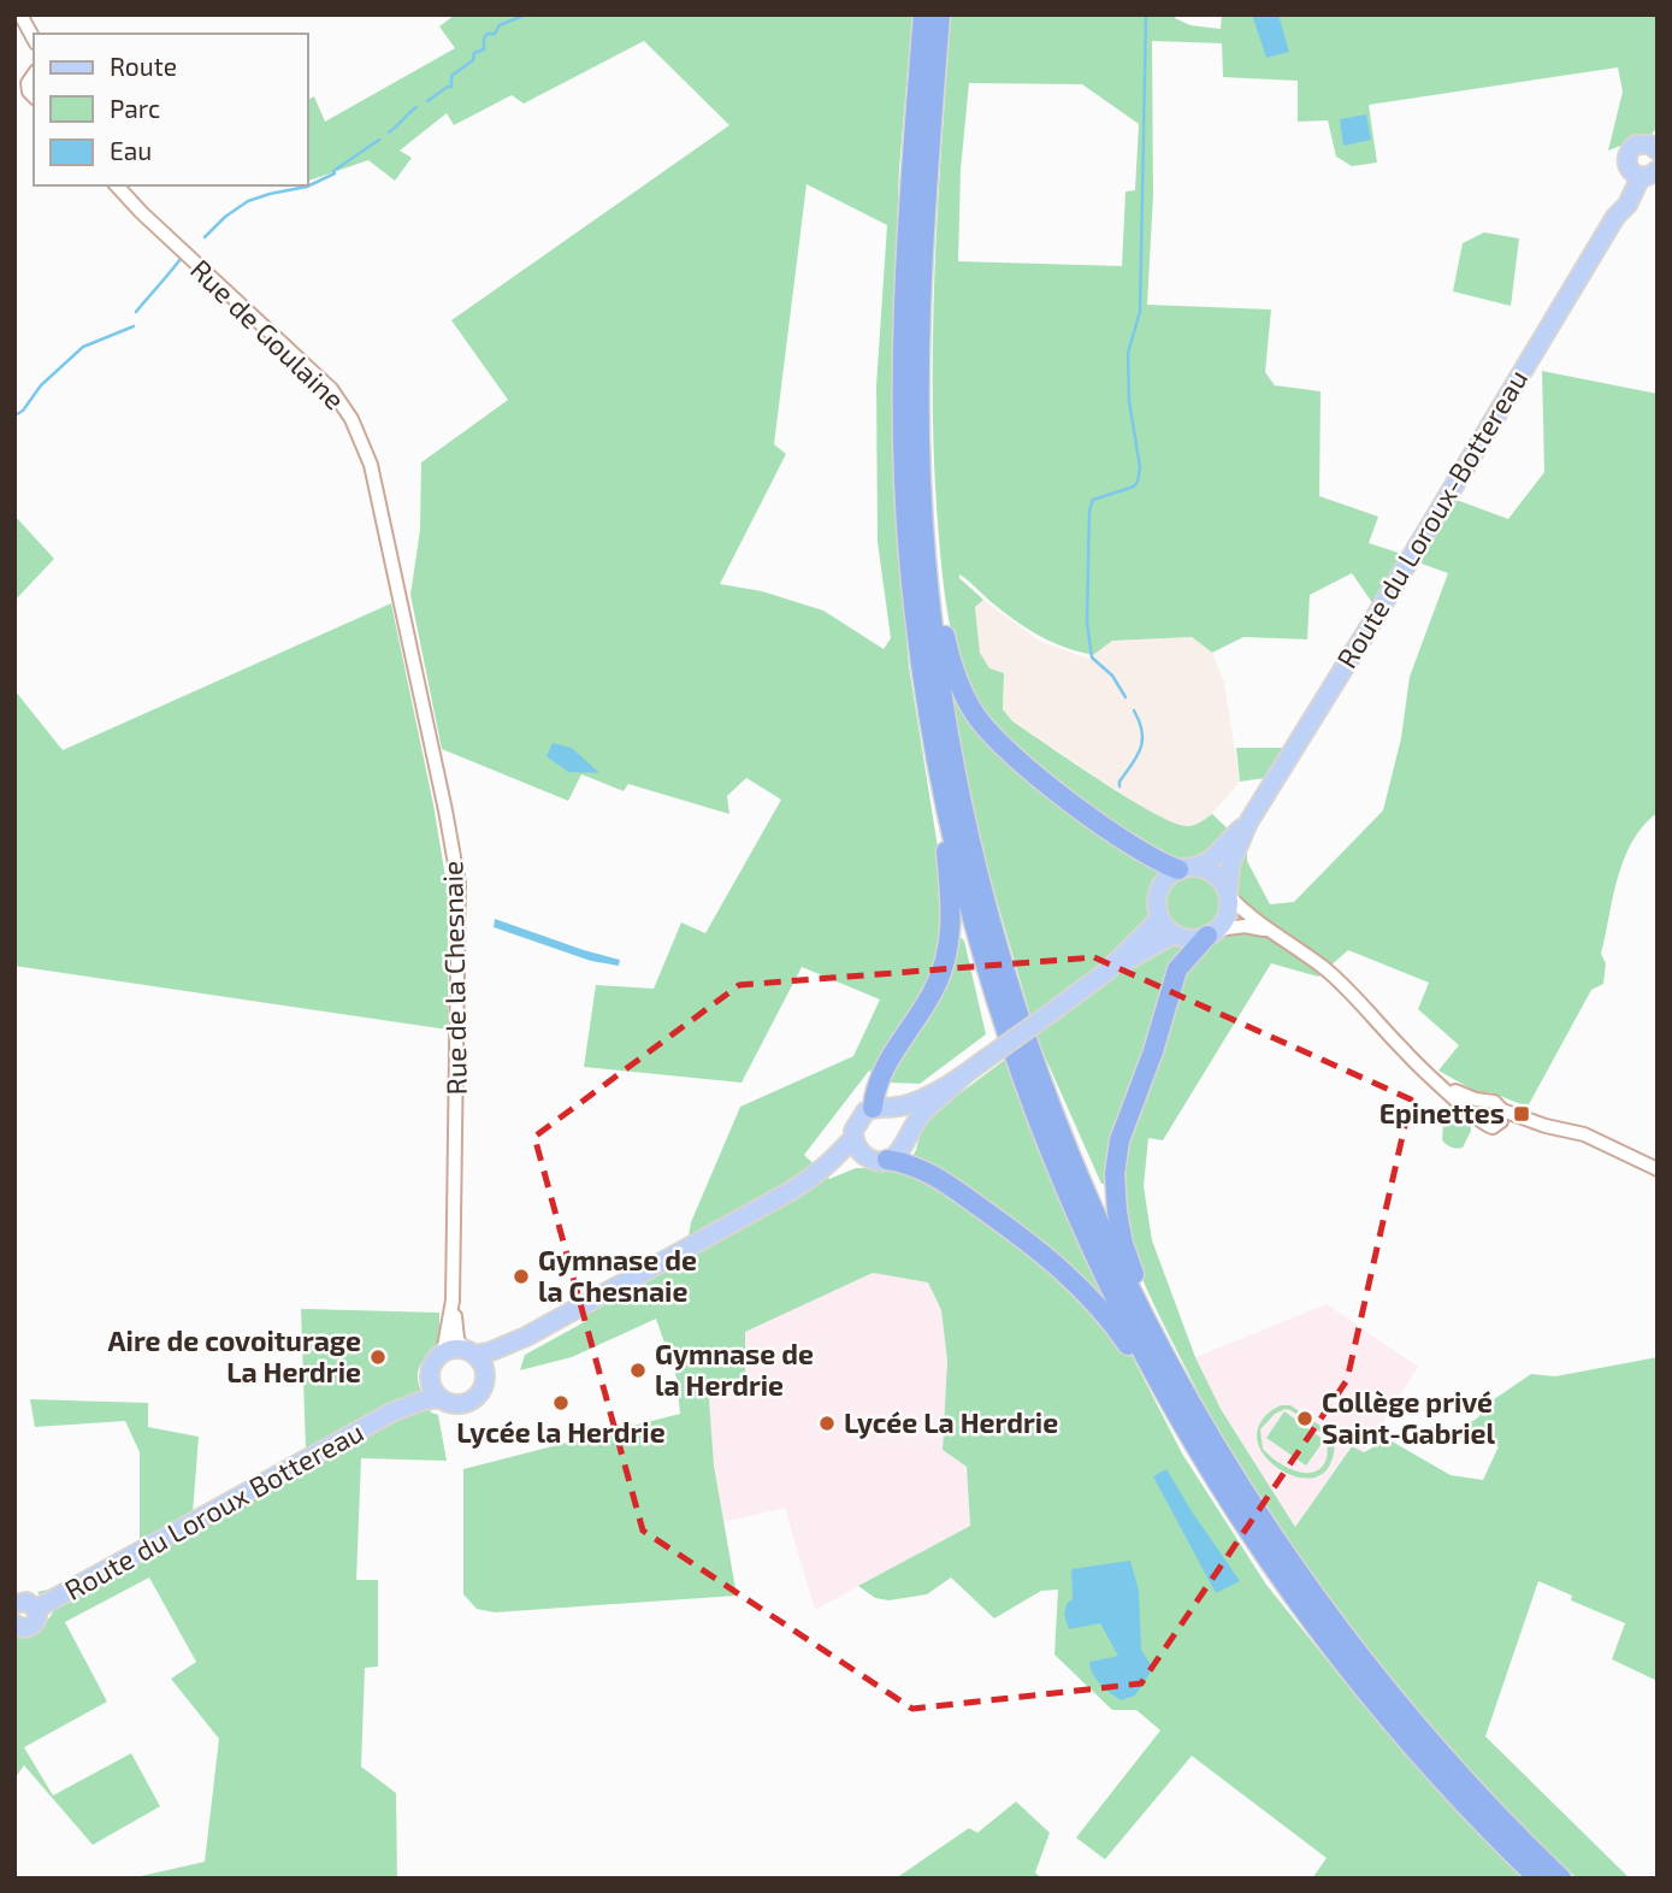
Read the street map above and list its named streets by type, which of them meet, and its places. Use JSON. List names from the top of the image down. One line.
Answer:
{"streets":{"main road":["Route du Loroux-Bottereau","Route du Loroux Bottereau"],"street":["Rue de Goulaine","Rue de la Chesnaie"]},"crossings":[["Rue de Goulaine","Rue de la Chesnaie"]],"places":{"transit":["Epinettes"],"other":["Gymnase de la Chesnaie","Aire de covoiturage La Herdrie","Gymnase de la Herdrie","Lycée la Herdrie","Collège privé Saint-Gabriel","Lycée La Herdrie"]},"legend":["Route","Parc","Eau"]}
